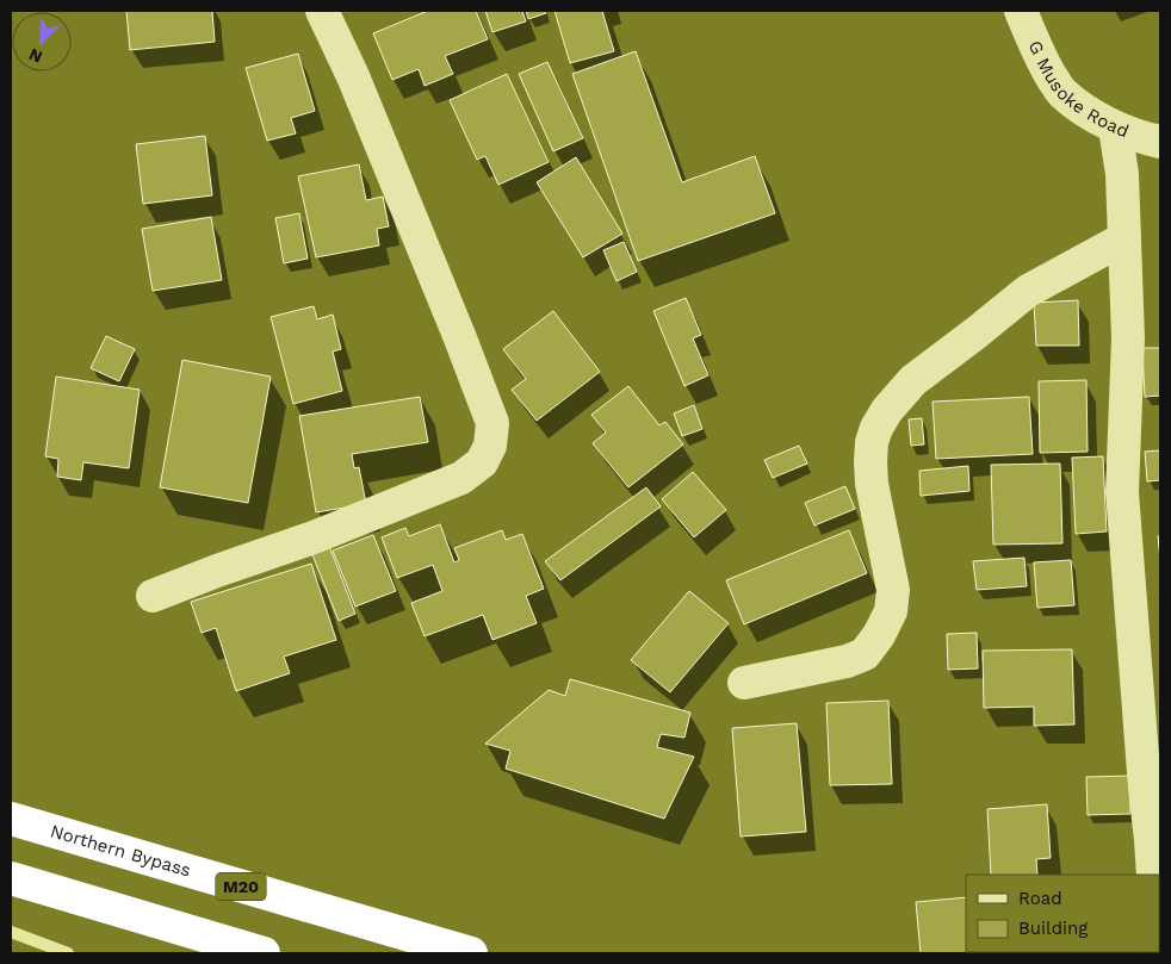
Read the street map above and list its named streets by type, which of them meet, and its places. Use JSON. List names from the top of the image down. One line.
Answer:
{"streets":{"highway":["Northern Bypass","M20"],"street":["G Musoke Road"]},"legend":["Road","Building"],"north":"bottom left"}
